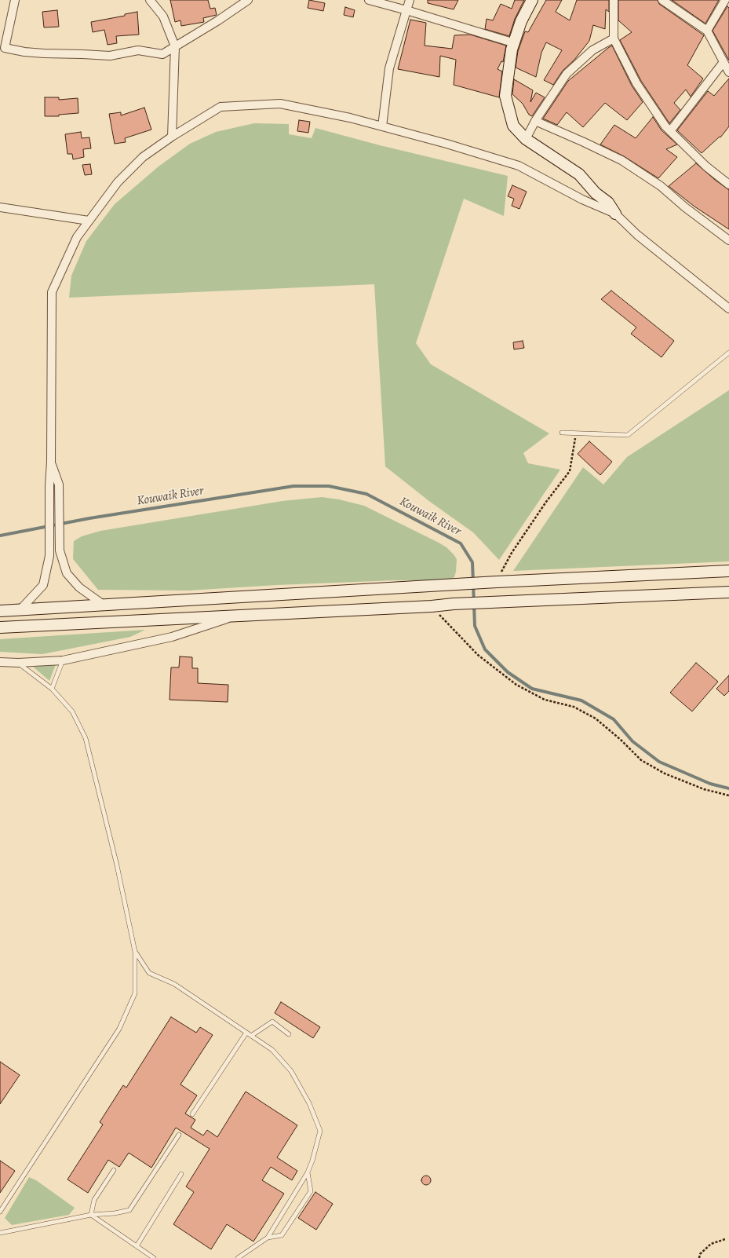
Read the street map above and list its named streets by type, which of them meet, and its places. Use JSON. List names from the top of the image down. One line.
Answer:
{"water":["Kouwaik River"]}
